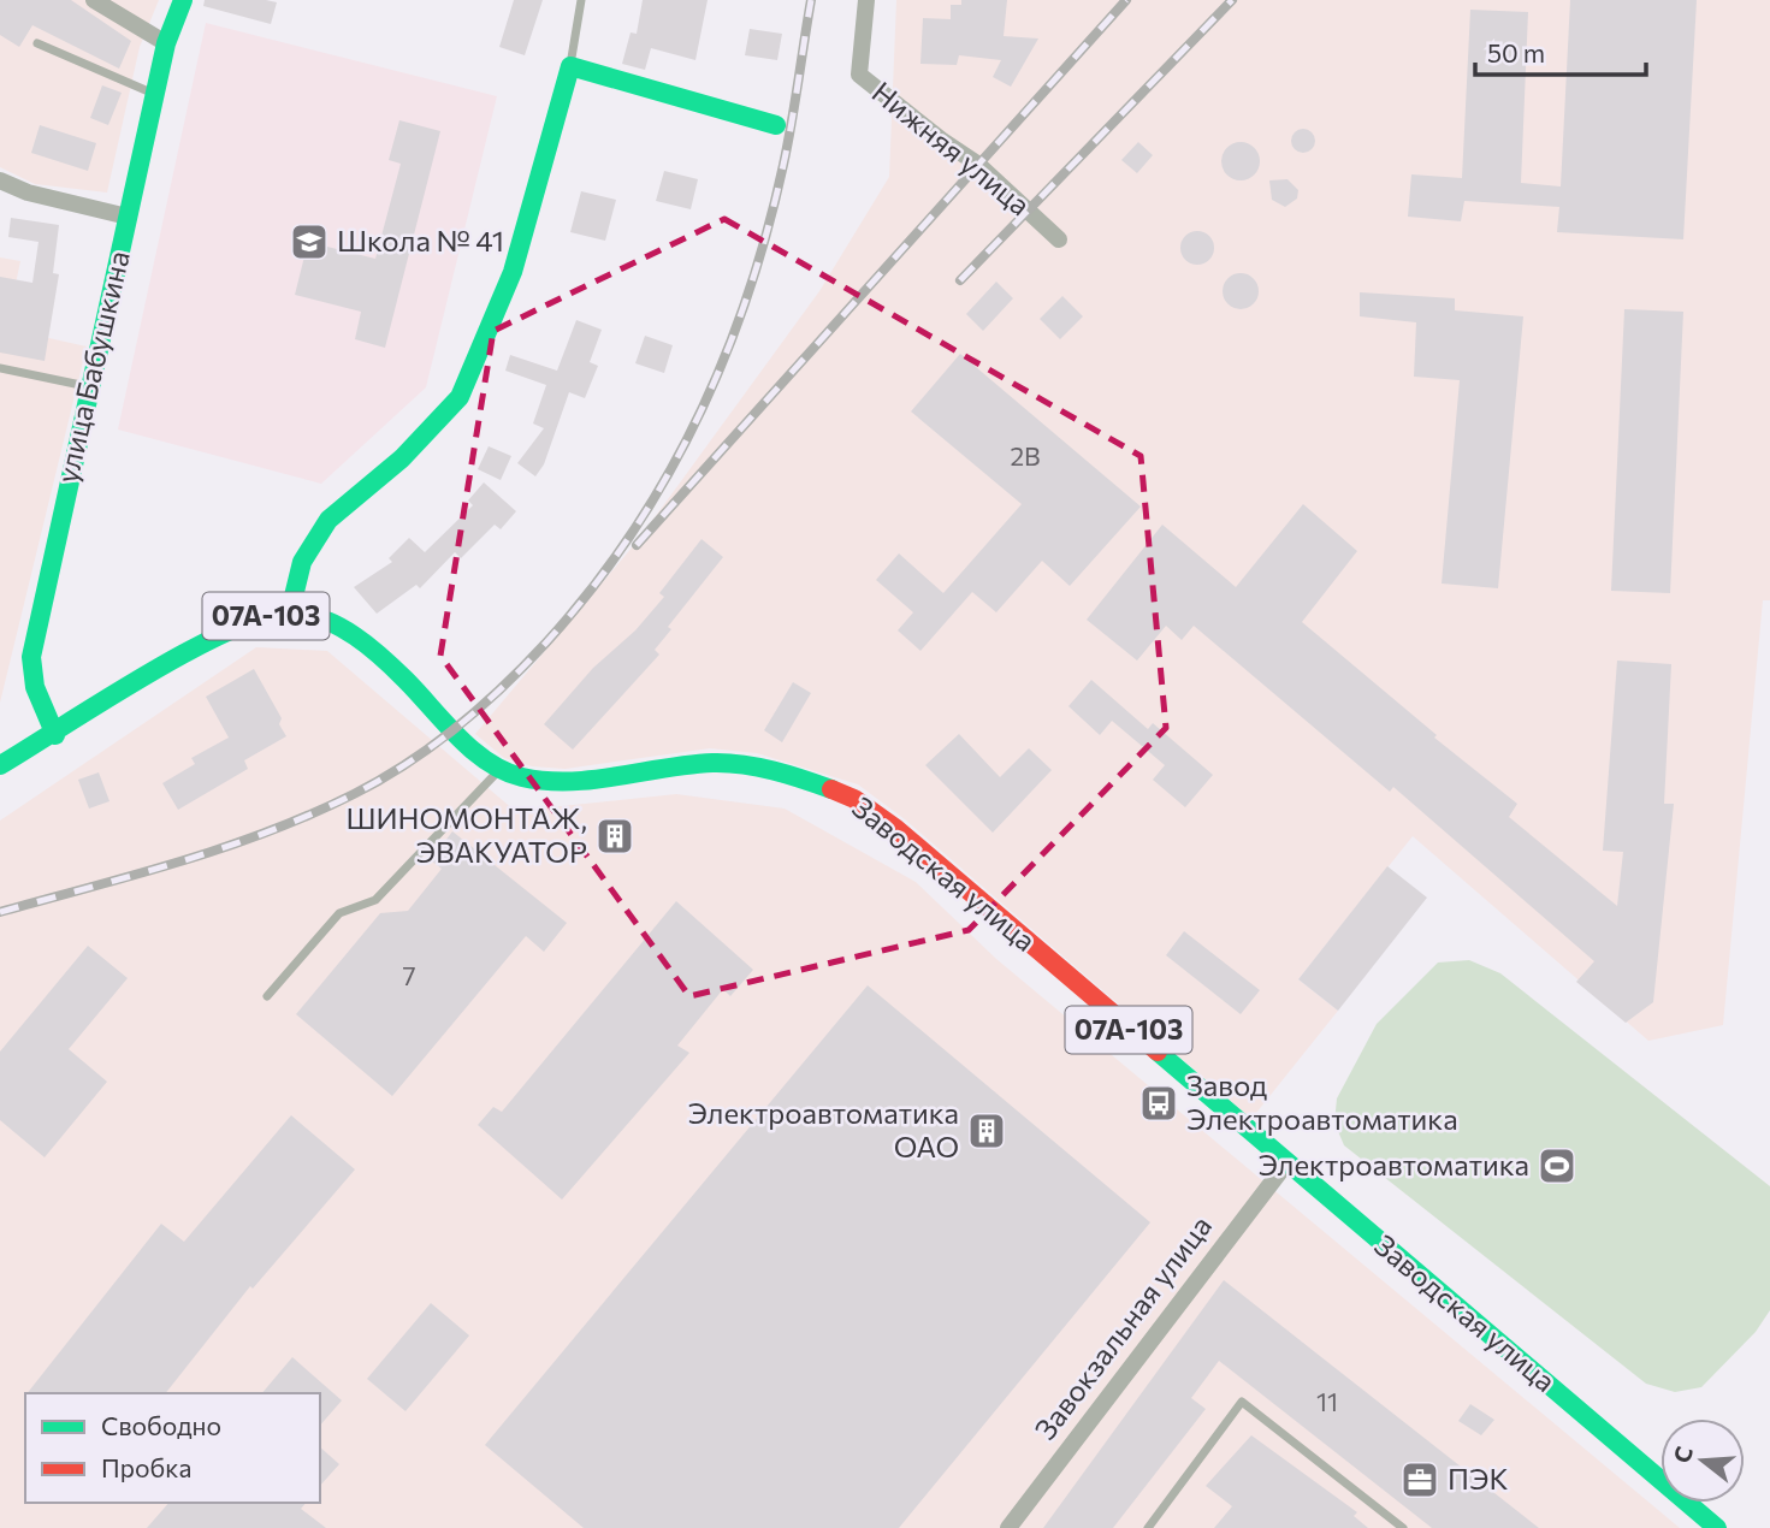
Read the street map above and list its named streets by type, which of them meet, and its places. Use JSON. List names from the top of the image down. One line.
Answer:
{"streets":{"main road":["улица Бабушкина","07А-103","Заводская улица"],"street":["Нижняя улица","Завокзальная улица"]},"crossings":[["улица Бабушкина","07А-103"],["07А-103","Заводская улица"],["Заводская улица","Завокзальная улица"]],"places":{"school or university":["Школа № 41"],"building":["ШИНОМОНТАЖ, ЭВАКУАТОР","Электроавтоматика ОАО"],"bus stop":["Завод Электроавтоматика"],"sports":["Электроавтоматика"],"office":["ПЭК"]},"house_numbers":["2В","7","11"],"legend":["Свободно","Пробка"],"scale_bar":"50 m","north":"left"}
